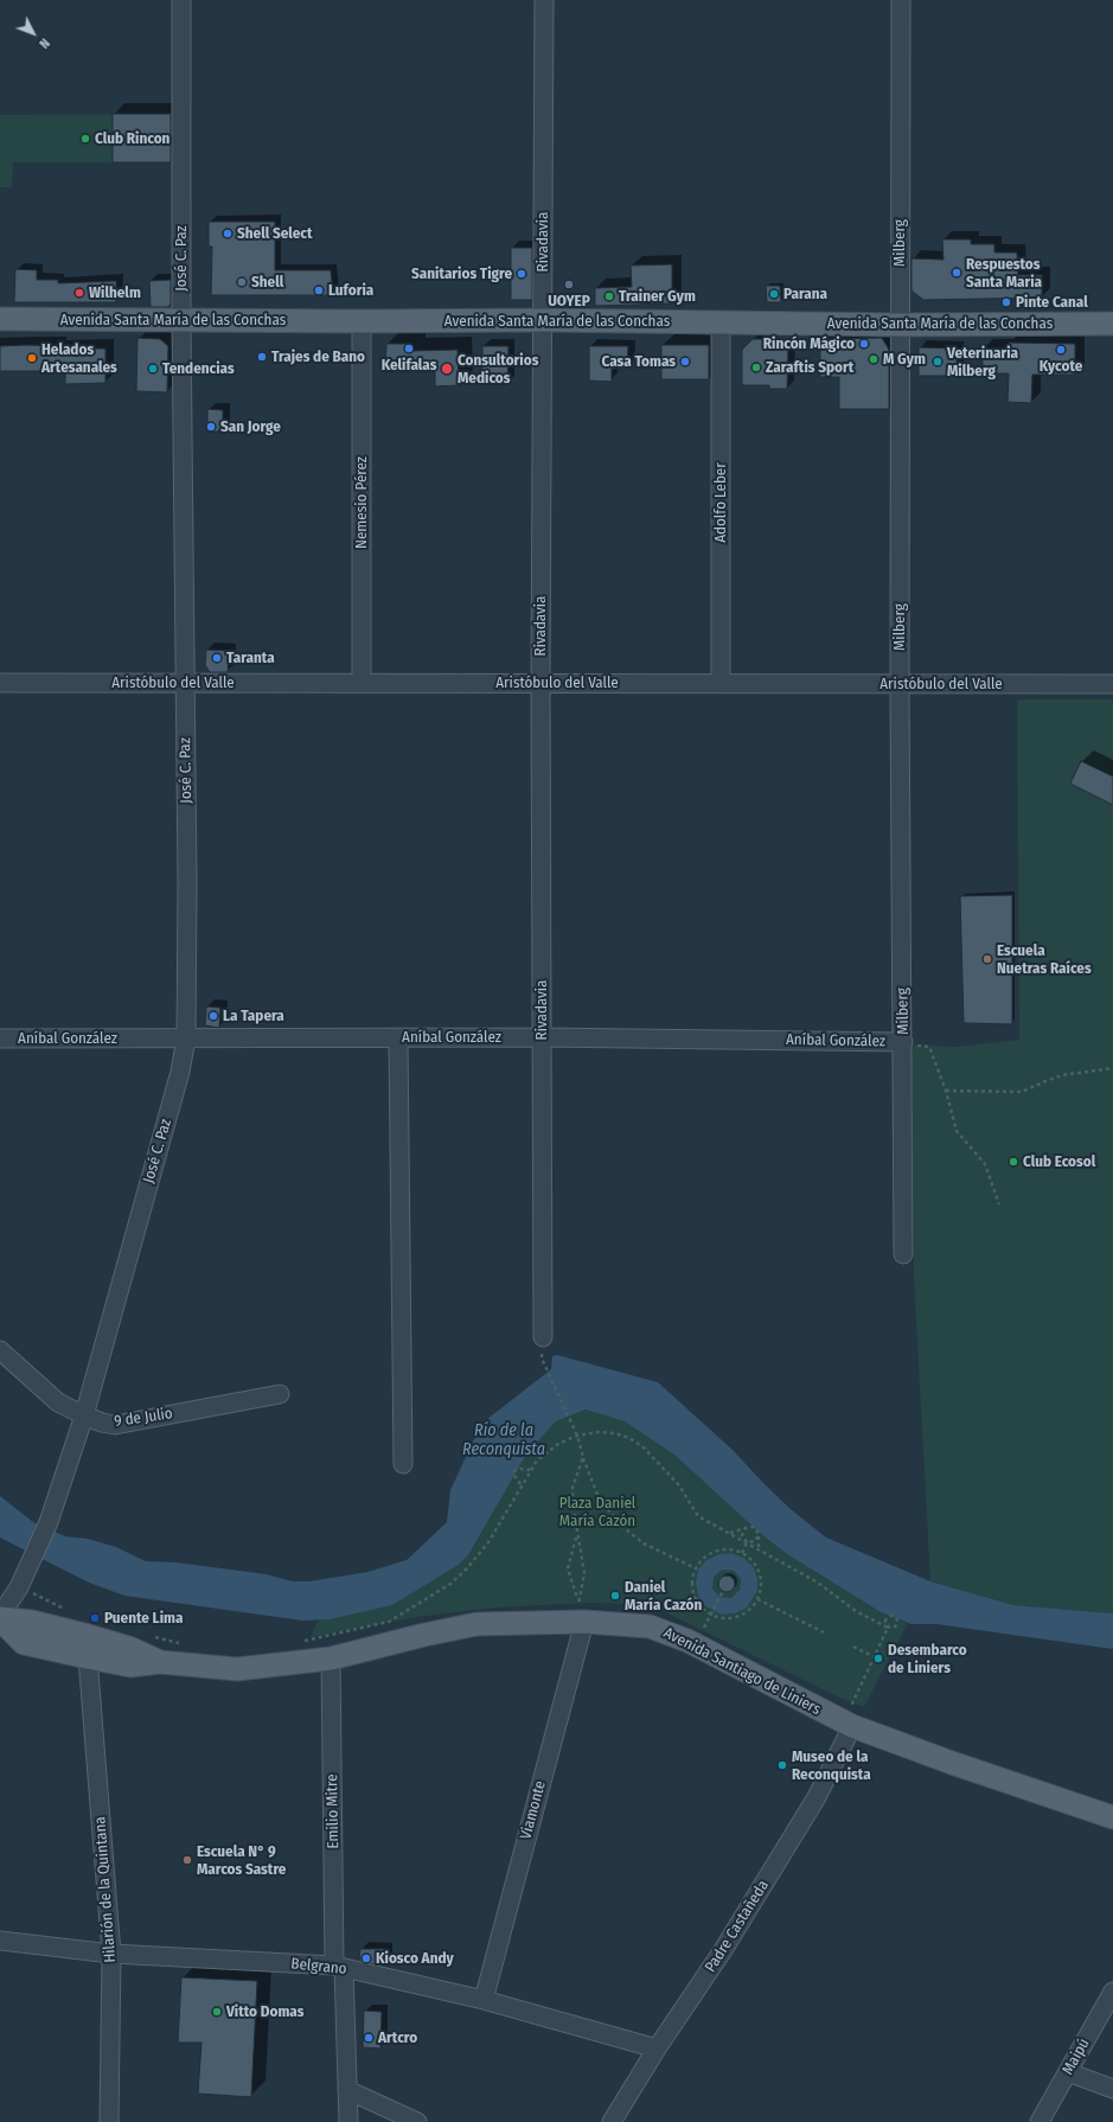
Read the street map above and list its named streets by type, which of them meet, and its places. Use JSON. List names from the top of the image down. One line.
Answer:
{"streets":{"main road":["Avenida Santa María de las Conchas","Avenida Santiago de Liniers"],"street":["Rivadavia","Milberg","José C. Paz","Nemesio Pérez","Adolfo Leber","Aristóbulo del Valle","Aníbal González","9 de Julio","Viamonte","Emilio Mitre","Hilarión de la Quintana","Padre Castañeda","Belgrano","Maipú"]},"crossings":[["Rivadavia","Avenida Santa María de las Conchas"],["Rivadavia","Aristóbulo del Valle"],["Rivadavia","Aníbal González"],["Milberg","Avenida Santa María de las Conchas"],["Milberg","Aristóbulo del Valle"],["Milberg","Aníbal González"],["José C. Paz","Avenida Santa María de las Conchas"],["José C. Paz","Aristóbulo del Valle"],["José C. Paz","Aníbal González"],["José C. Paz","9 de Julio"],["Avenida Santa María de las Conchas","Nemesio Pérez"],["Avenida Santa María de las Conchas","Adolfo Leber"],["Nemesio Pérez","Aristóbulo del Valle"],["Adolfo Leber","Aristóbulo del Valle"],["Avenida Santiago de Liniers","Viamonte"],["Avenida Santiago de Liniers","Emilio Mitre"],["Avenida Santiago de Liniers","Hilarión de la Quintana"],["Avenida Santiago de Liniers","Padre Castañeda"],["Viamonte","Belgrano"],["Emilio Mitre","Belgrano"],["Hilarión de la Quintana","Belgrano"],["Padre Castañeda","Belgrano"]],"water":["Río de la Reconquista"],"parks":["Plaza Daniel María Cazón"],"places":["Club Rincon","Shell Select","Respuestos Santa Maria","Sanitarios Tigre","Shell","UOYEP","Luforia","Wilhelm","Parana","Trainer Gym","Pinte Canal","Rincón Mágico","Kelifalas","Kycote","Trajes de Bano","Helados Artesanales","M Gym","Casa Tomas","Veterinaria Milberg","Zaraftis Sport","Tendencias","Consultorios Medicos","San Jorge","Taranta","Escuela Nuetras Raíces","La Tapera","Club Ecosol","Daniel María Cazón","Puente Lima","Desembarco de Liniers","Museo de la Reconquista","Escuela N° 9 Marcos Sastre","Kiosco Andy","Vitto Domas","Artcro"],"north":"bottom right"}
